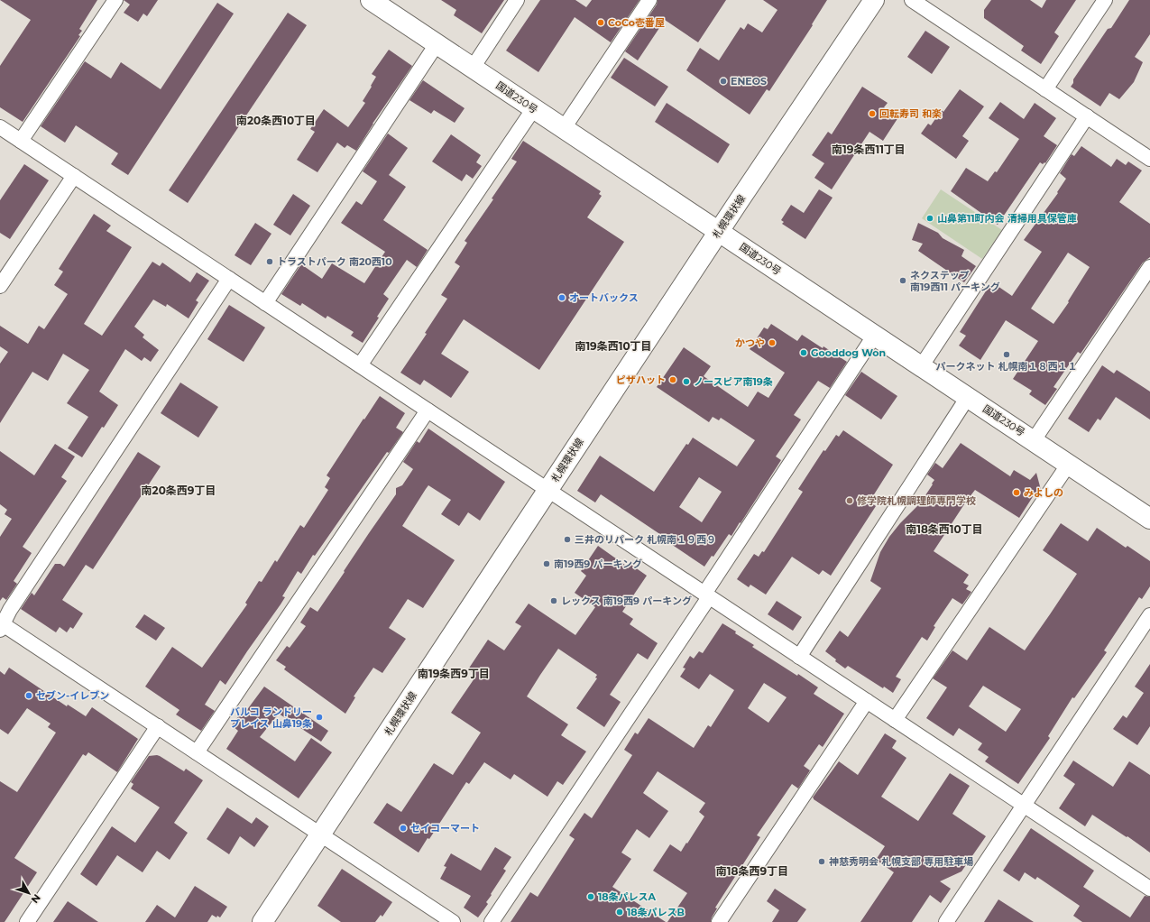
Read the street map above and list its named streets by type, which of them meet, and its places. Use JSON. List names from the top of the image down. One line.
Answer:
{"streets":{"main road":["国道230号","札幌環状線"]},"crossings":[["国道230号","札幌環状線"]],"districts":["南20条西10丁目","南19条西11丁目","南19条西10丁目","南20条西9丁目","南18条西10丁目","南19条西9丁目","南18条西9丁目"],"places":["CoCo壱番屋","ENEOS","回転寿司 和楽","山鼻第11町内会 清掃用具保管庫","トラストパーク 南20西10","ネクステップ 南19西11 パーキング","オートバックス","かつや","Gooddog Won","パークネット 札幌南１８西１１","ピザハット","ノースピア南19条","みよしの","修学院札幌調理師専門学校","三井のリパーク 札幌南１９西９","南19西9 パーキング","レックス 南19西9 パーキング","セブン-イレブン","バルコ ランドリー プレイス 山鼻19条","セイコーマート","神慈秀明会 札幌支部 専用駐車場","18条パレスA","18条パレスB"],"north":"bottom right"}
